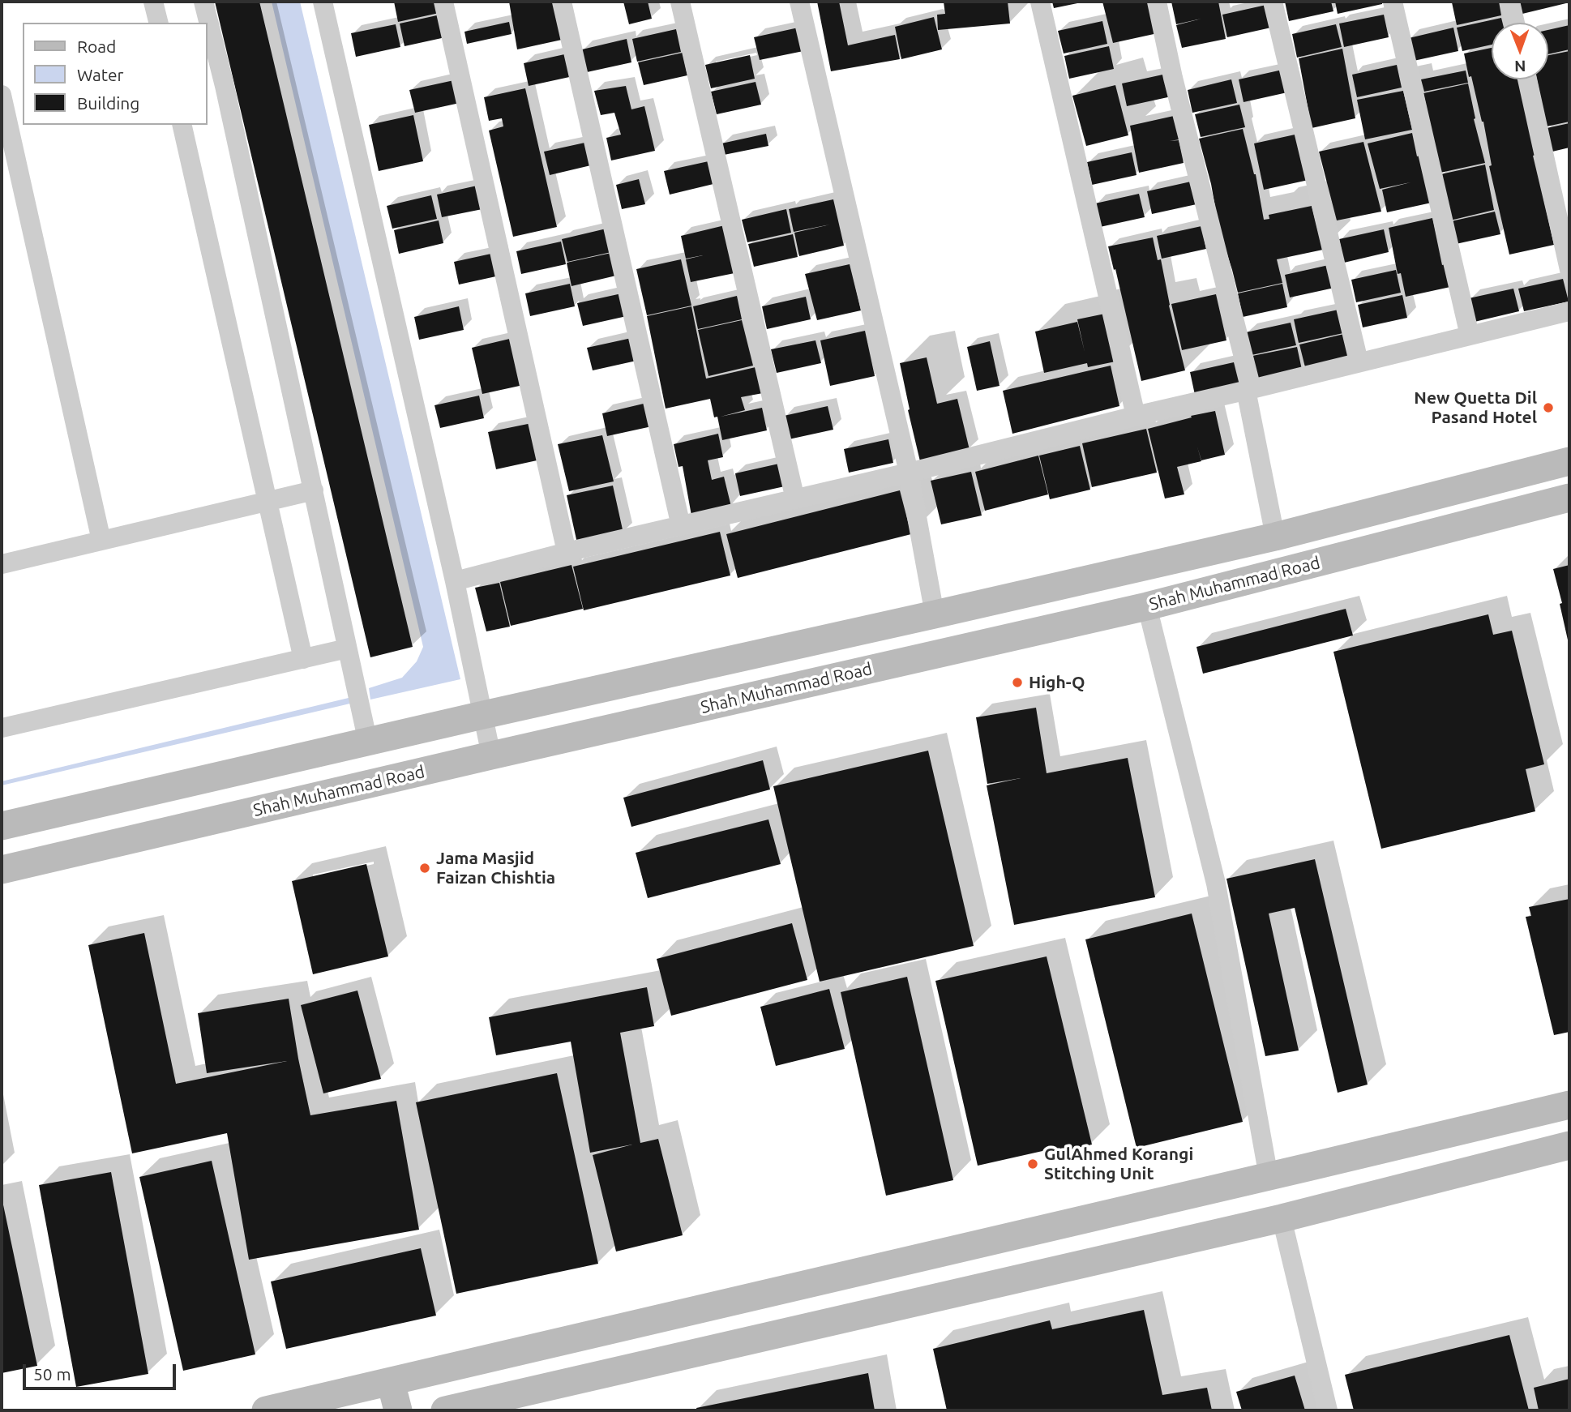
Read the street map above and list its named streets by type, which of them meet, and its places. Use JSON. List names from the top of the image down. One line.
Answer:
{"streets":{"main road":["Shah Muhammad Road"]},"places":["New Quetta Dil Pasand Hotel","High-Q","Jama Masjid Faizan Chishtia","GulAhmed Korangi Stitching Unit"],"legend":["Road","Water","Building"],"scale_bar":"50 m","north":"bottom"}
